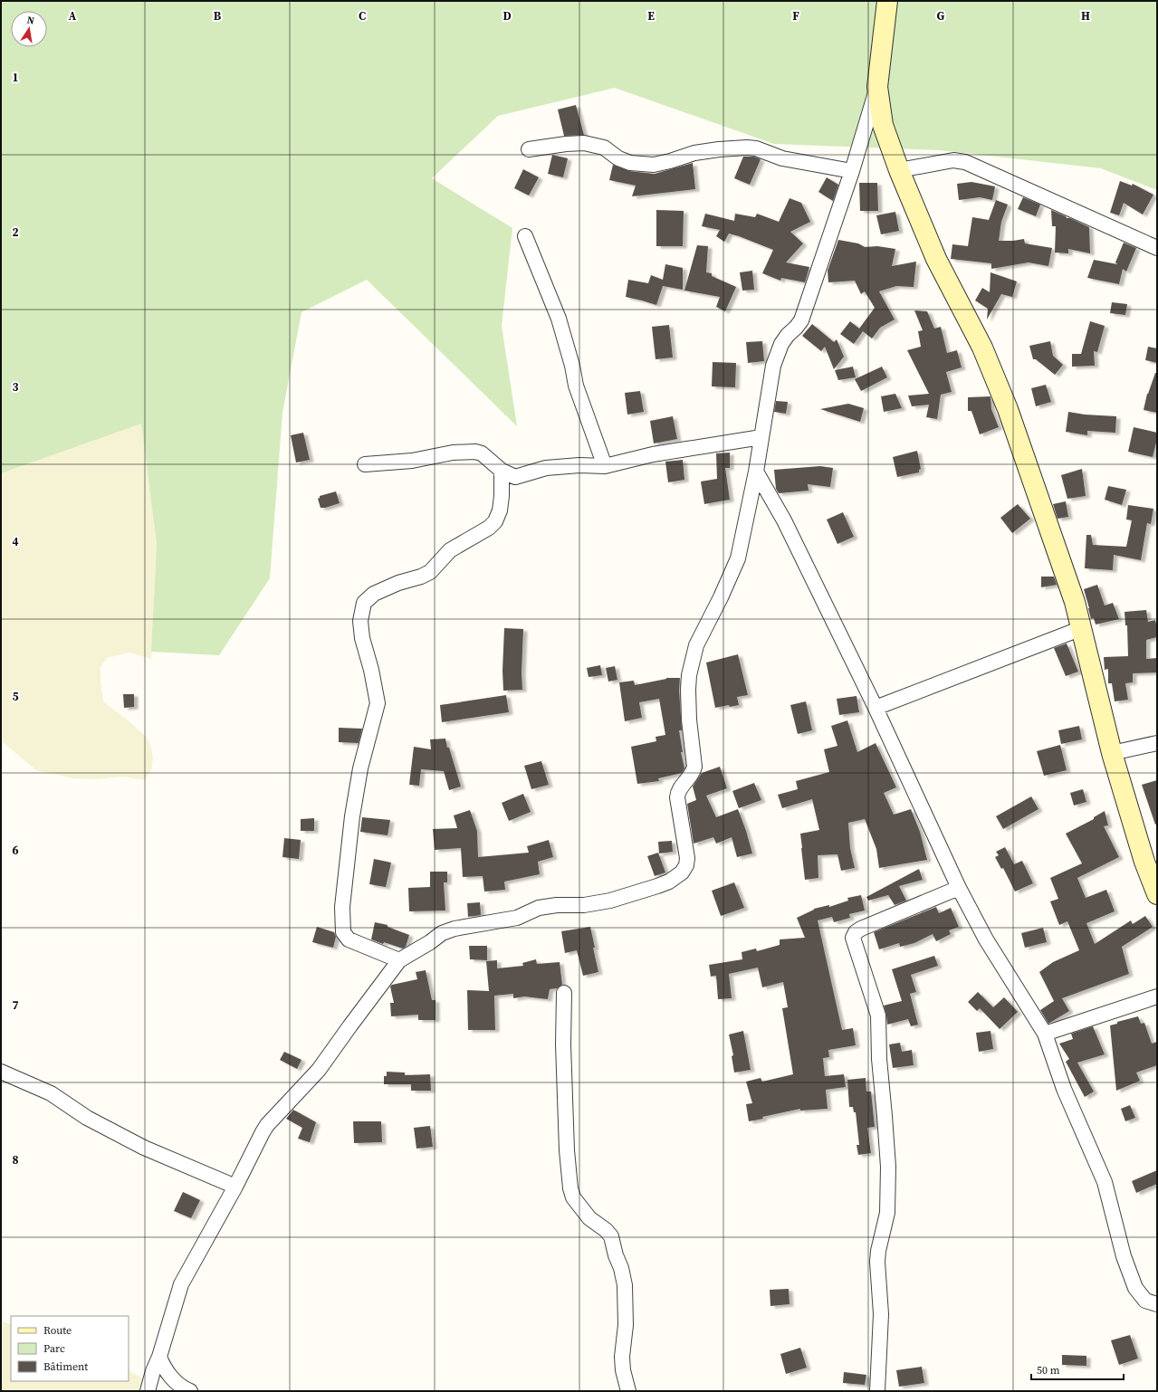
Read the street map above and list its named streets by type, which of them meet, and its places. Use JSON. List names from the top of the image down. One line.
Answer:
{"legend":["Route","Parc","Bâtiment"],"scale_bar":"50 m","north":"top","grid":{"columns":["A","B","C","D","E","F","G","H"],"rows":["1","2","3","4","5","6","7","8"]}}
